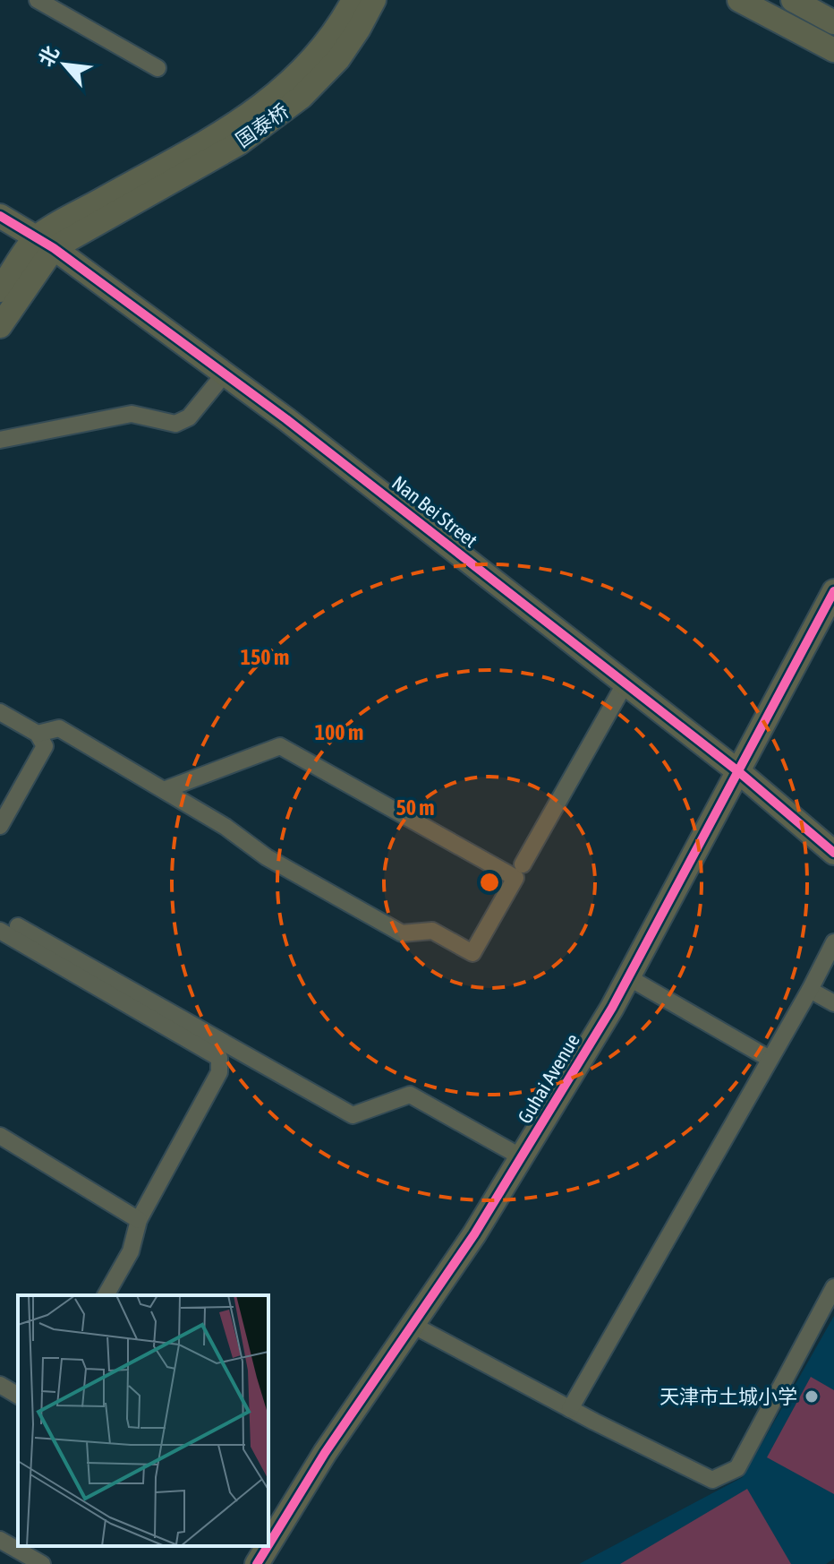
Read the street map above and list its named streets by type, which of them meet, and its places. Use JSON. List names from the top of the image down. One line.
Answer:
{"streets":{"street":["国泰桥","Nan Bei Street","Guhai Avenue"]},"crossings":[["Nan Bei Street","Guhai Avenue"]],"places":["天津市土城小学"],"north":"top left","rings":["150 m","100 m","50 m"]}
